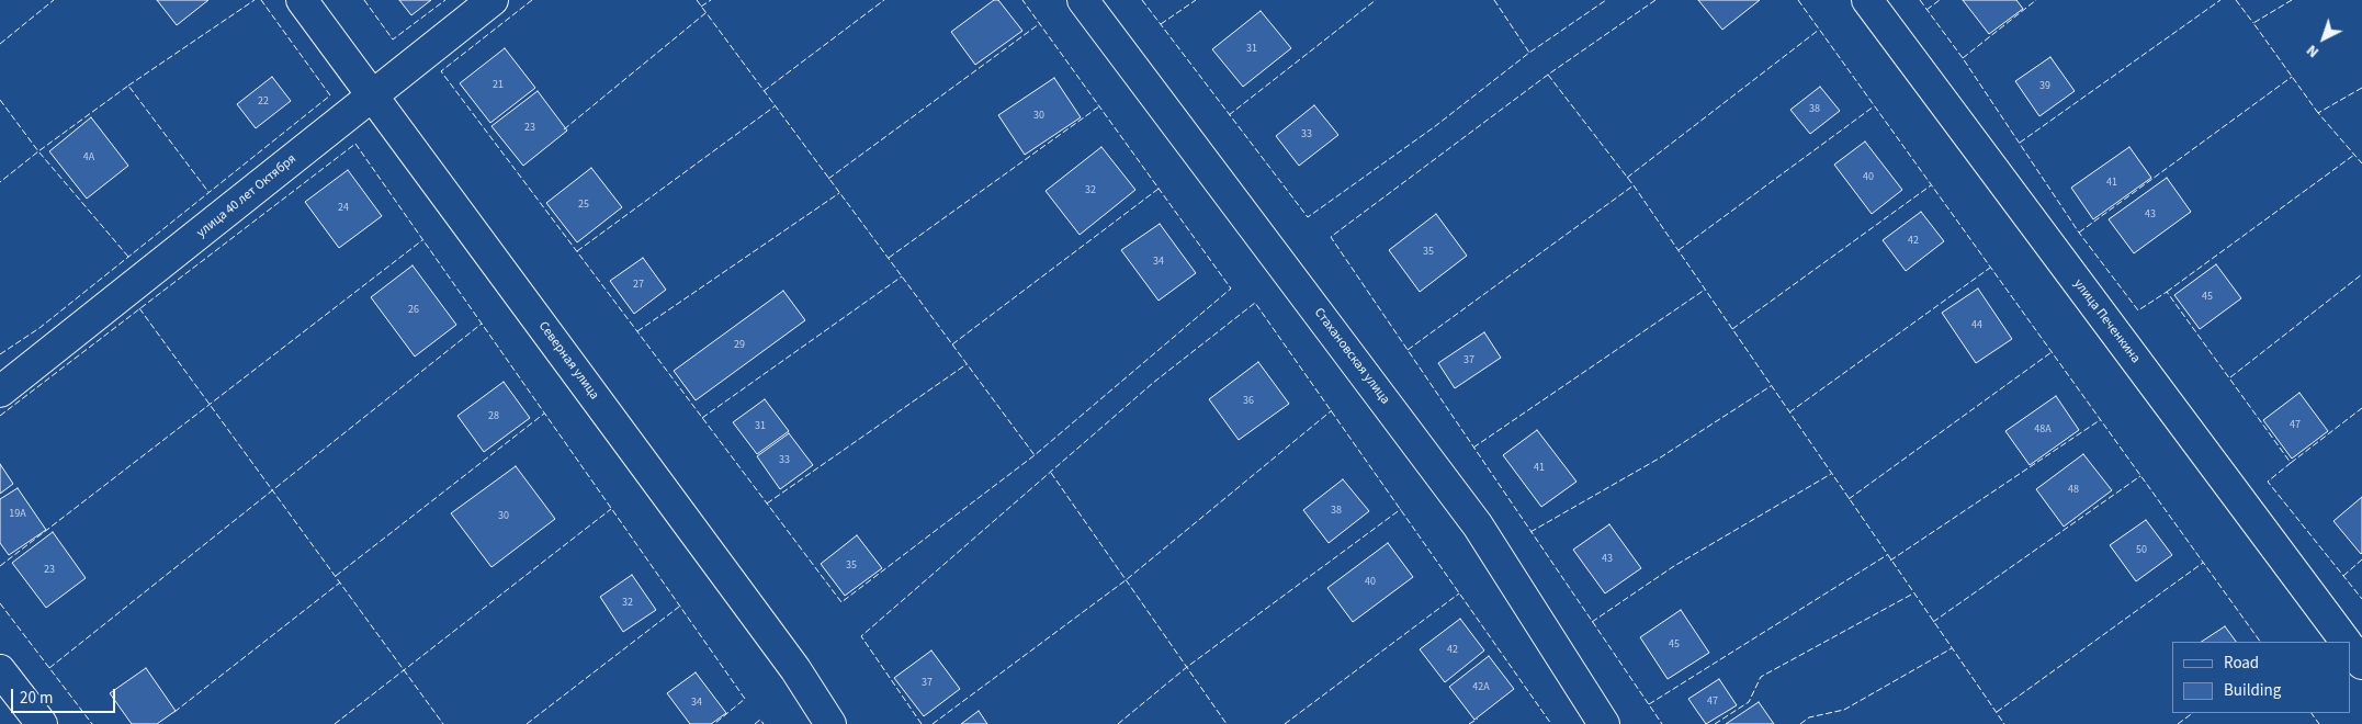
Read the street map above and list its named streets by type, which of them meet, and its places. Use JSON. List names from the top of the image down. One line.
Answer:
{"streets":{"street":["улица 40 лет Октября","улица Печенкина","Стахановская улица","Северная улица"]},"crossings":[["улица 40 лет Октября","Северная улица"]],"house_numbers":["31","21","39","22","38","30","23","33","4А","40","41","32","25","24","43","42","35","34","27","45","26","44","29","37","36","28","47","31","48А","33","41","48","38","19А","30","50","43","35","23","40","32","45","42","37","42А","47","34"],"legend":["Road","Building"],"scale_bar":"20 m","north":"bottom left"}
